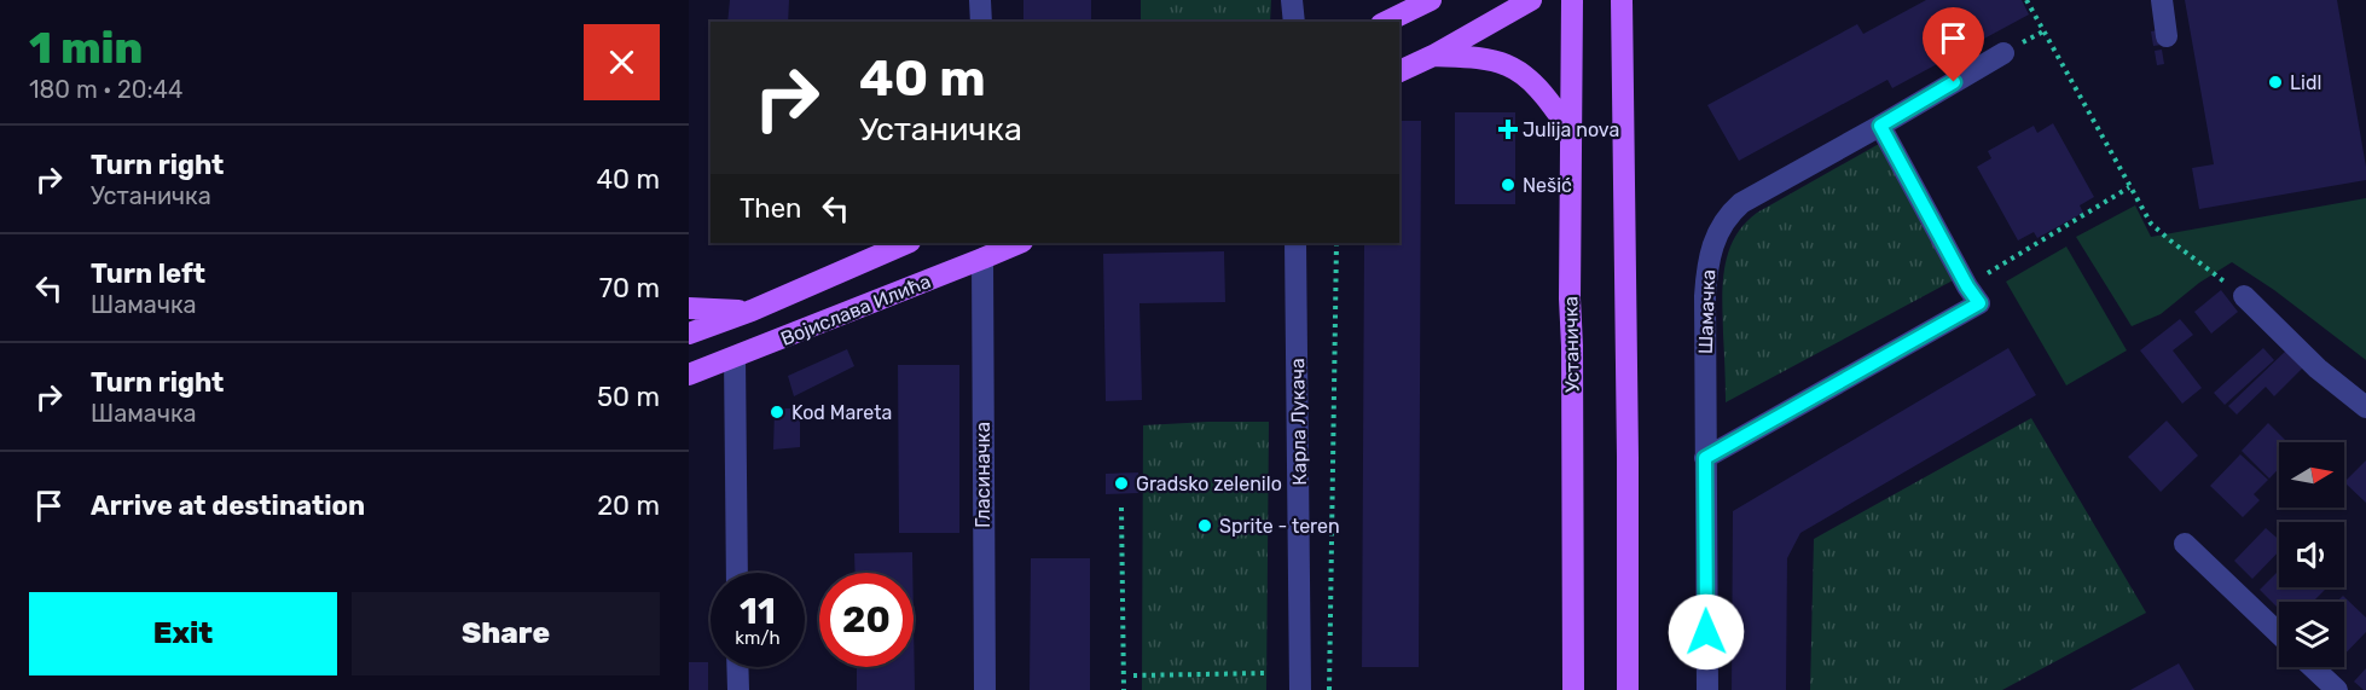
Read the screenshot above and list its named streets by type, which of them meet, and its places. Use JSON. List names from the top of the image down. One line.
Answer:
{"streets":{"main road":["Војислава Илића","Устаничка"],"street":["Шамачка","Карла Лукача","Гласиначка"]},"crossings":[["Војислава Илића","Гласиначка"]],"places":{"other":["Lidl","Nešić","Kod Mareta","Gradsko zelenilo","Sprite - teren"],"health":["Julija nova"]},"north":"right","page":{"heading":["1 min","180 m · 20:44"],"turn":["40 m","Устаничка"],"list":[{"name":"Turn right","note":"Устаничка","value":"40 m"},{"name":"Turn left","note":"Шамачка","value":"70 m"},{"name":"Turn right","note":"Шамачка","value":"50 m"},{"name":"Arrive at destination","value":"20 m"}],"then":"Then","speed":"11 km/h","limit":"20","buttons":["Exit","Share"]}}
